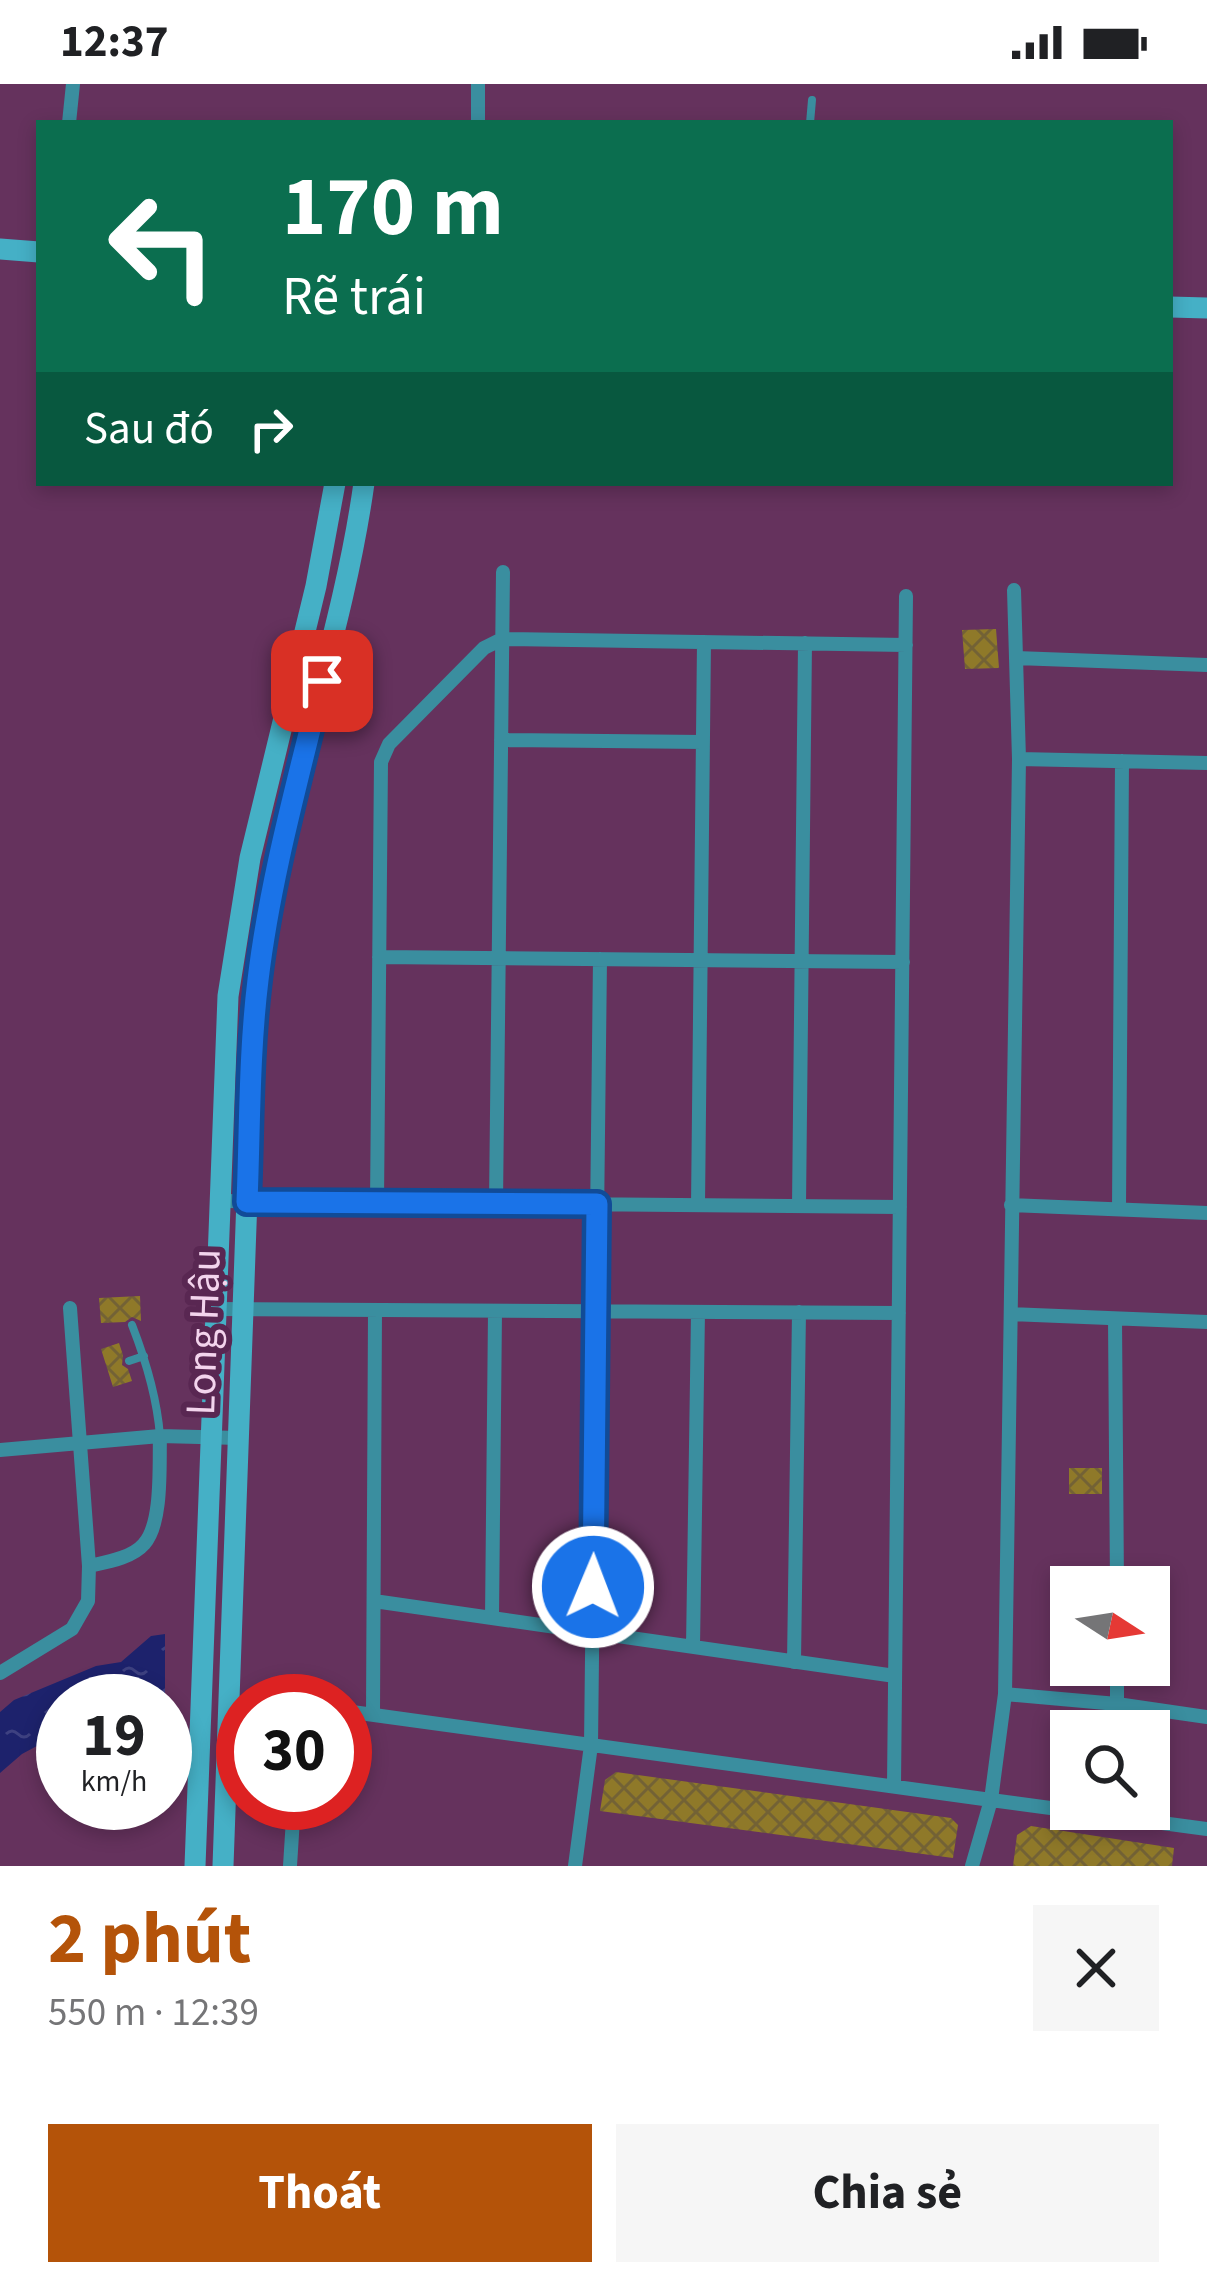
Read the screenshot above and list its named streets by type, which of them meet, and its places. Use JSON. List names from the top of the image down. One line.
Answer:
{"streets":{"main road":["Long Hậu"]},"north":"right","page":{"status":"12:37","turn":["170 m","Rẽ trái"],"then":"Sau đó","speed":"19 km/h","limit":"30","heading":["2 phút","550 m · 12:39"],"buttons":["Thoát","Chia sẻ"]}}
